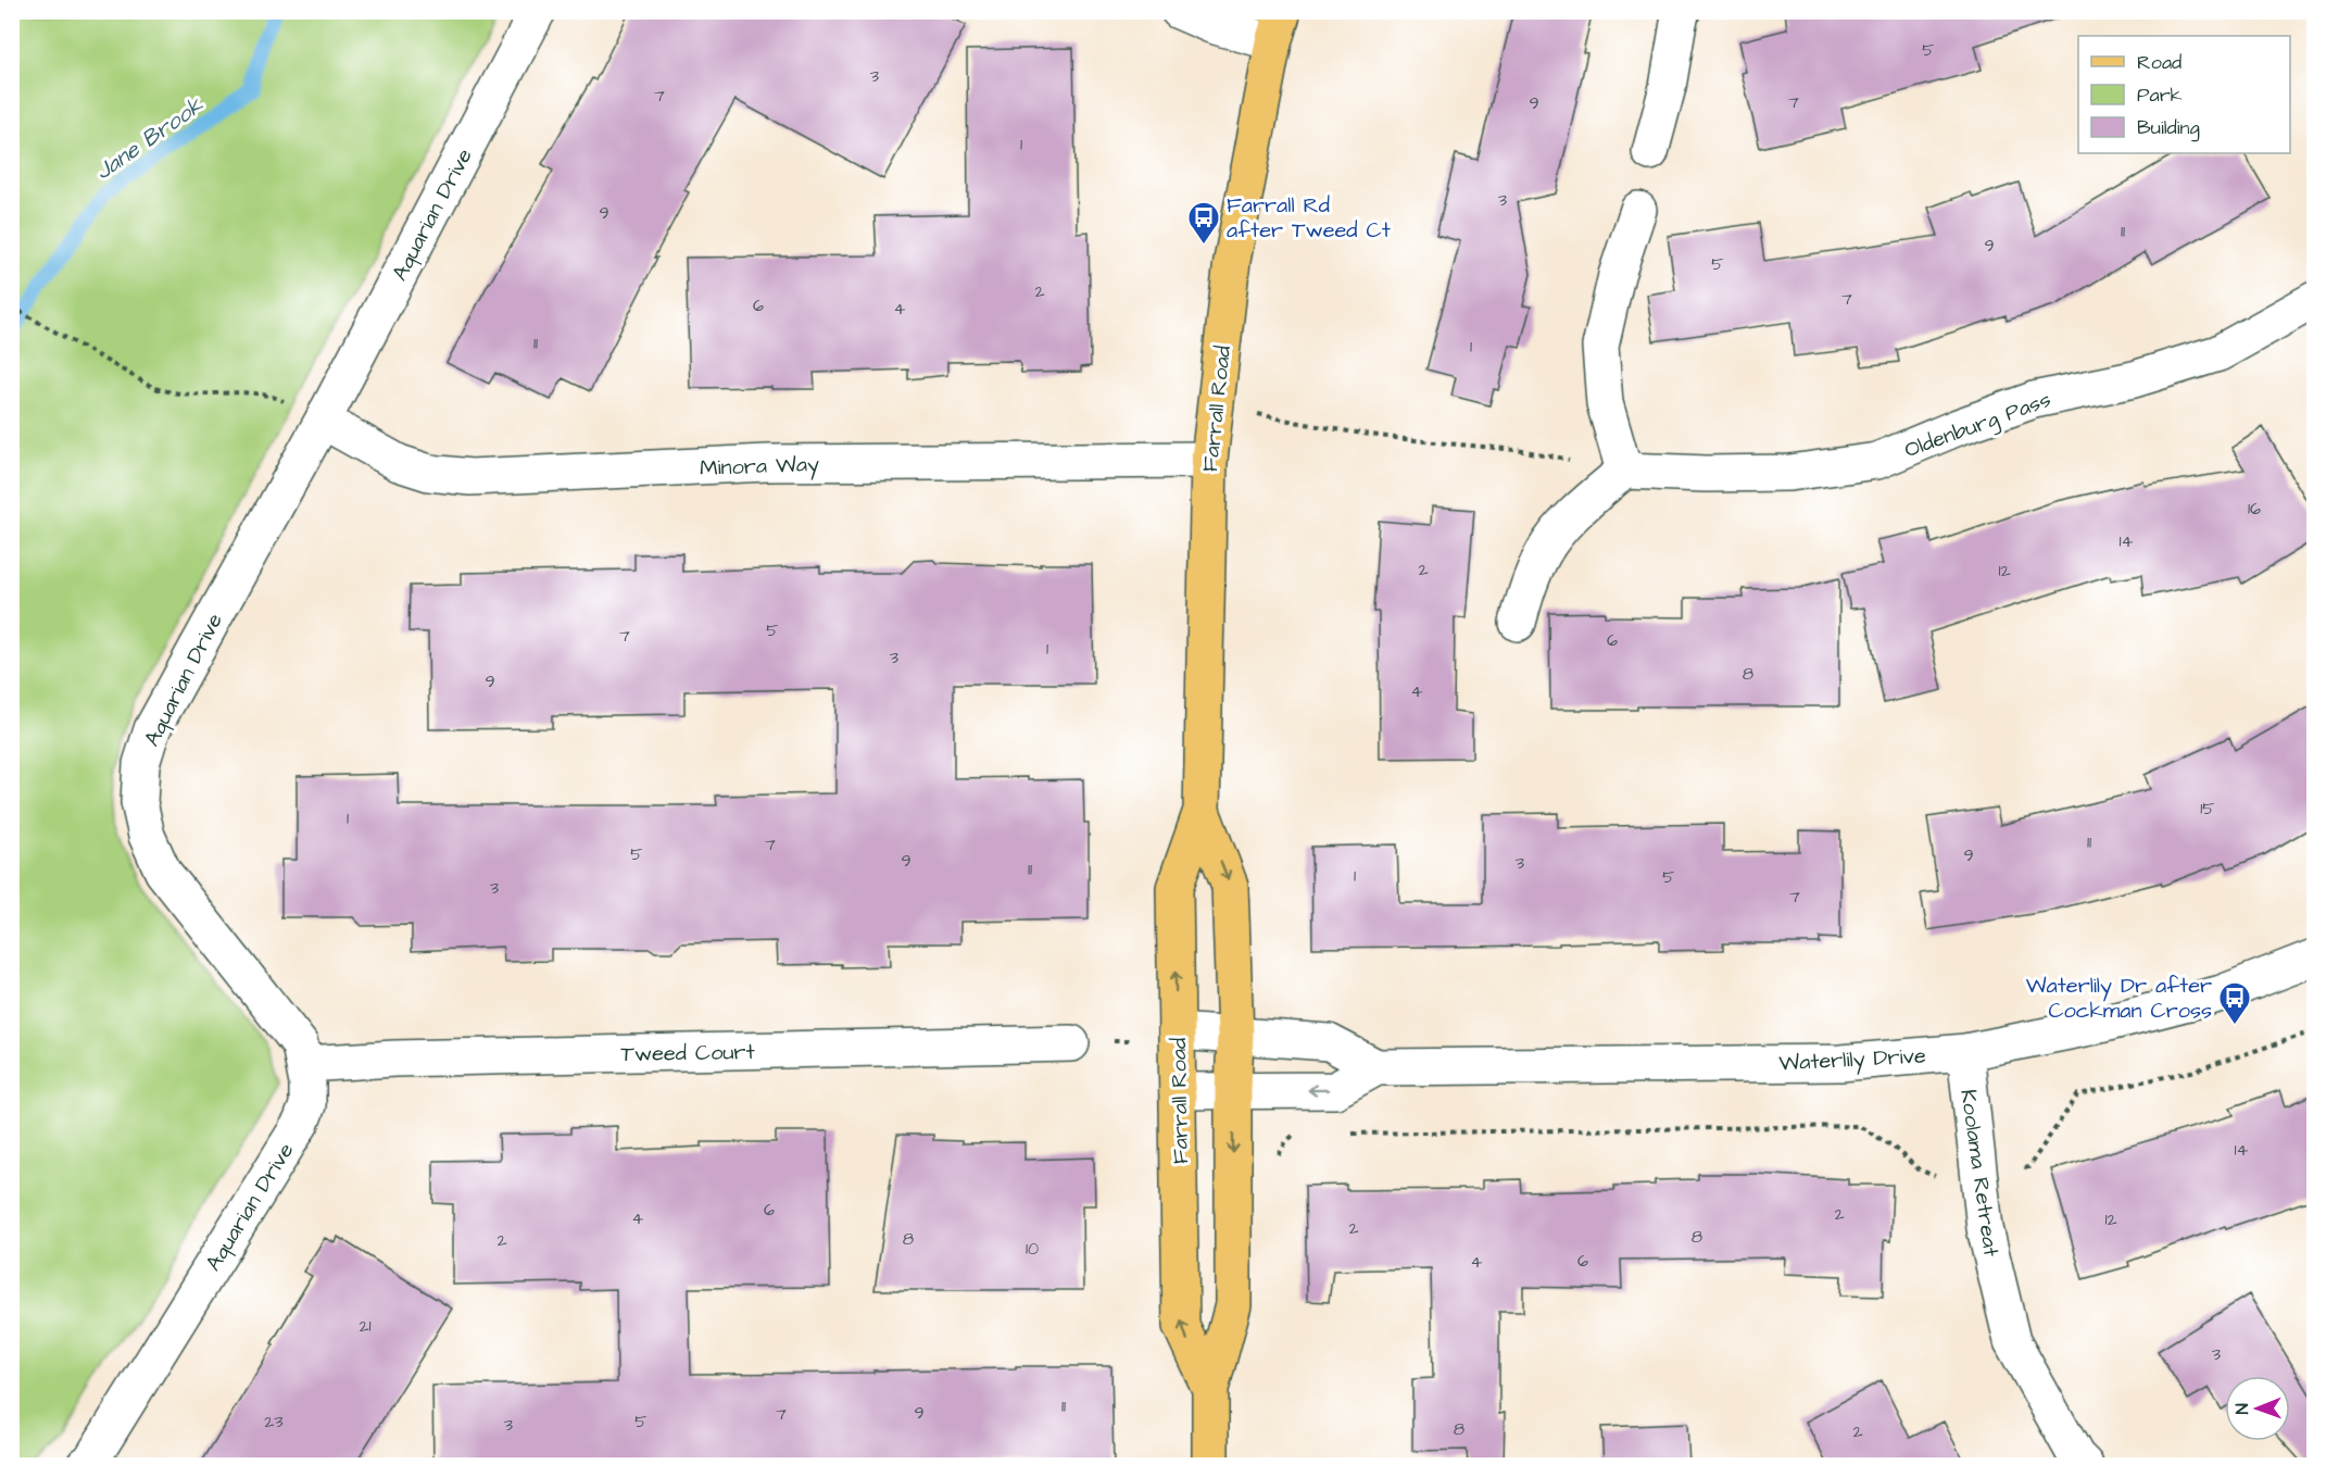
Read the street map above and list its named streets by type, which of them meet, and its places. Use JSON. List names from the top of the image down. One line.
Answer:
{"streets":{"main road":["Farrall Road"],"street":["Aquarian Drive","Oldenburg Pass","Minora Way","Tweed Court","Waterlily Drive","Koolama Retreat"]},"crossings":[["Aquarian Drive","Minora Way"],["Aquarian Drive","Tweed Court"],["Farrall Road","Minora Way"],["Farrall Road","Waterlily Drive"],["Waterlily Drive","Koolama Retreat"]],"water":["Jane Brook"],"places":{"bus stop":["Farrall Rd after Tweed Ct","Waterlily Dr after Cockman Cross"]},"house_numbers":["5","3","7","7","9","1","3","9","11","9","5","2","7","6","4","11","1","16","14","2","12","5","7","6","1","3","8","9","4","15","1","11","7","5","9","9","3","11","1","5","3","7","14","6","2","4","12","2","8","8","2","10","6","4","21","3","11","9","7","23","5","3","8","2"],"legend":["Road","Park","Building"],"north":"left"}
